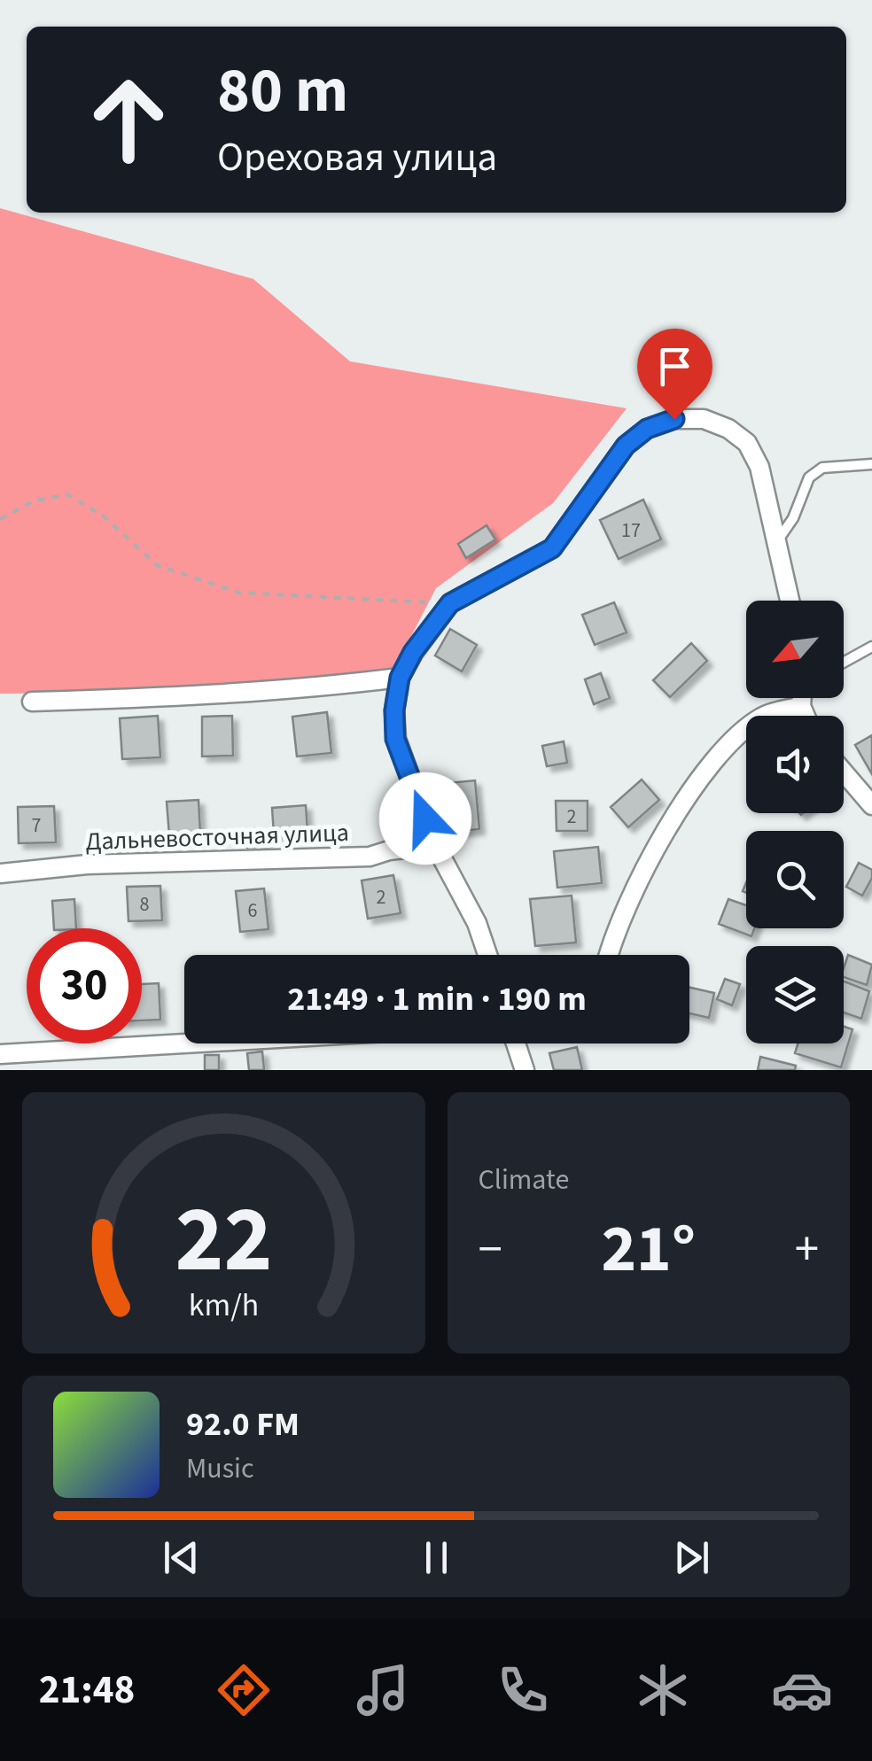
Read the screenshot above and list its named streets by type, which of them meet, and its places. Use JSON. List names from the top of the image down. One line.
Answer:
{"streets":{"street":["Дальневосточная улица"]},"house_numbers":["17","2","7","2","8","6"],"north":"bottom left","page":{"turn":["80 m","Ореховая улица"],"limit":"30","trip":"21:49 · 1 min · 190 m","tile":"Climate","heat":["−","21°","+"],"song":["92.0 FM","Music"],"tabs":"21:48","gauge":["22","km/h"]}}
